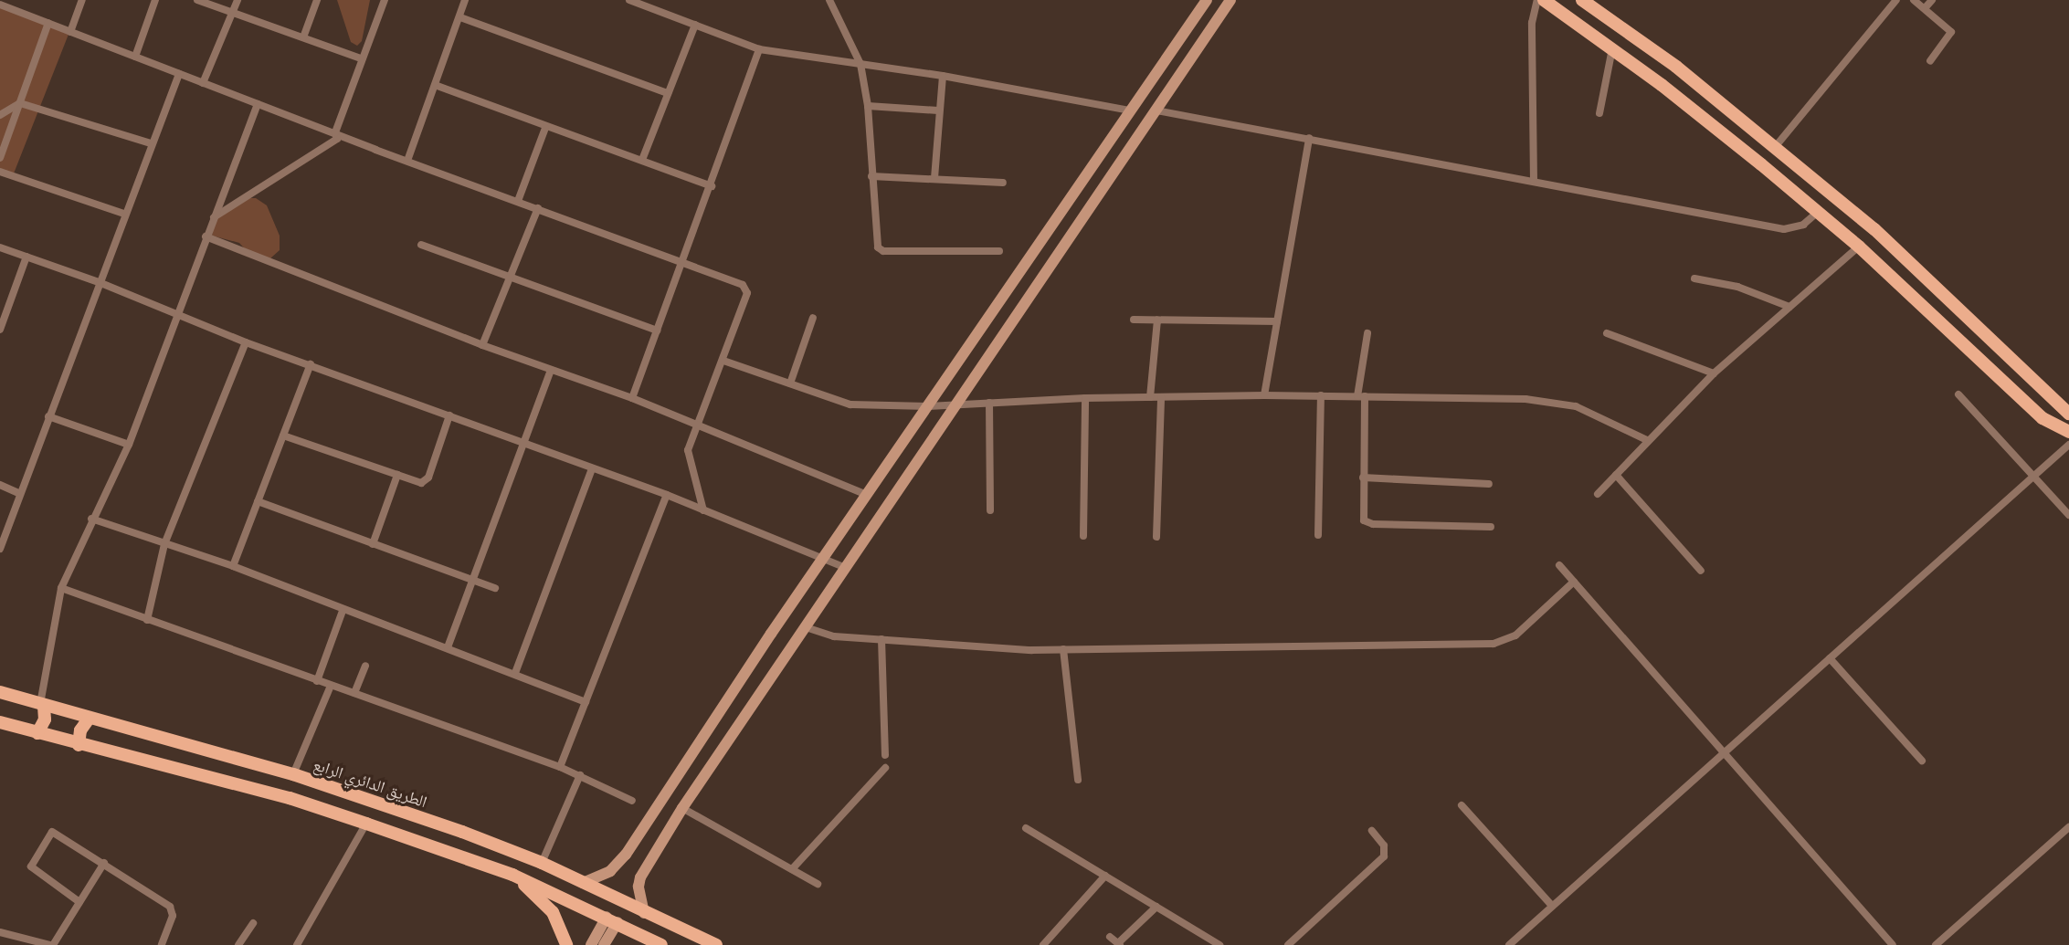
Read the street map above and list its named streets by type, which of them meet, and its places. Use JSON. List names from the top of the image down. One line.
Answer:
{"streets":{"main road":["الطريق الدائري الرابع"]}}
